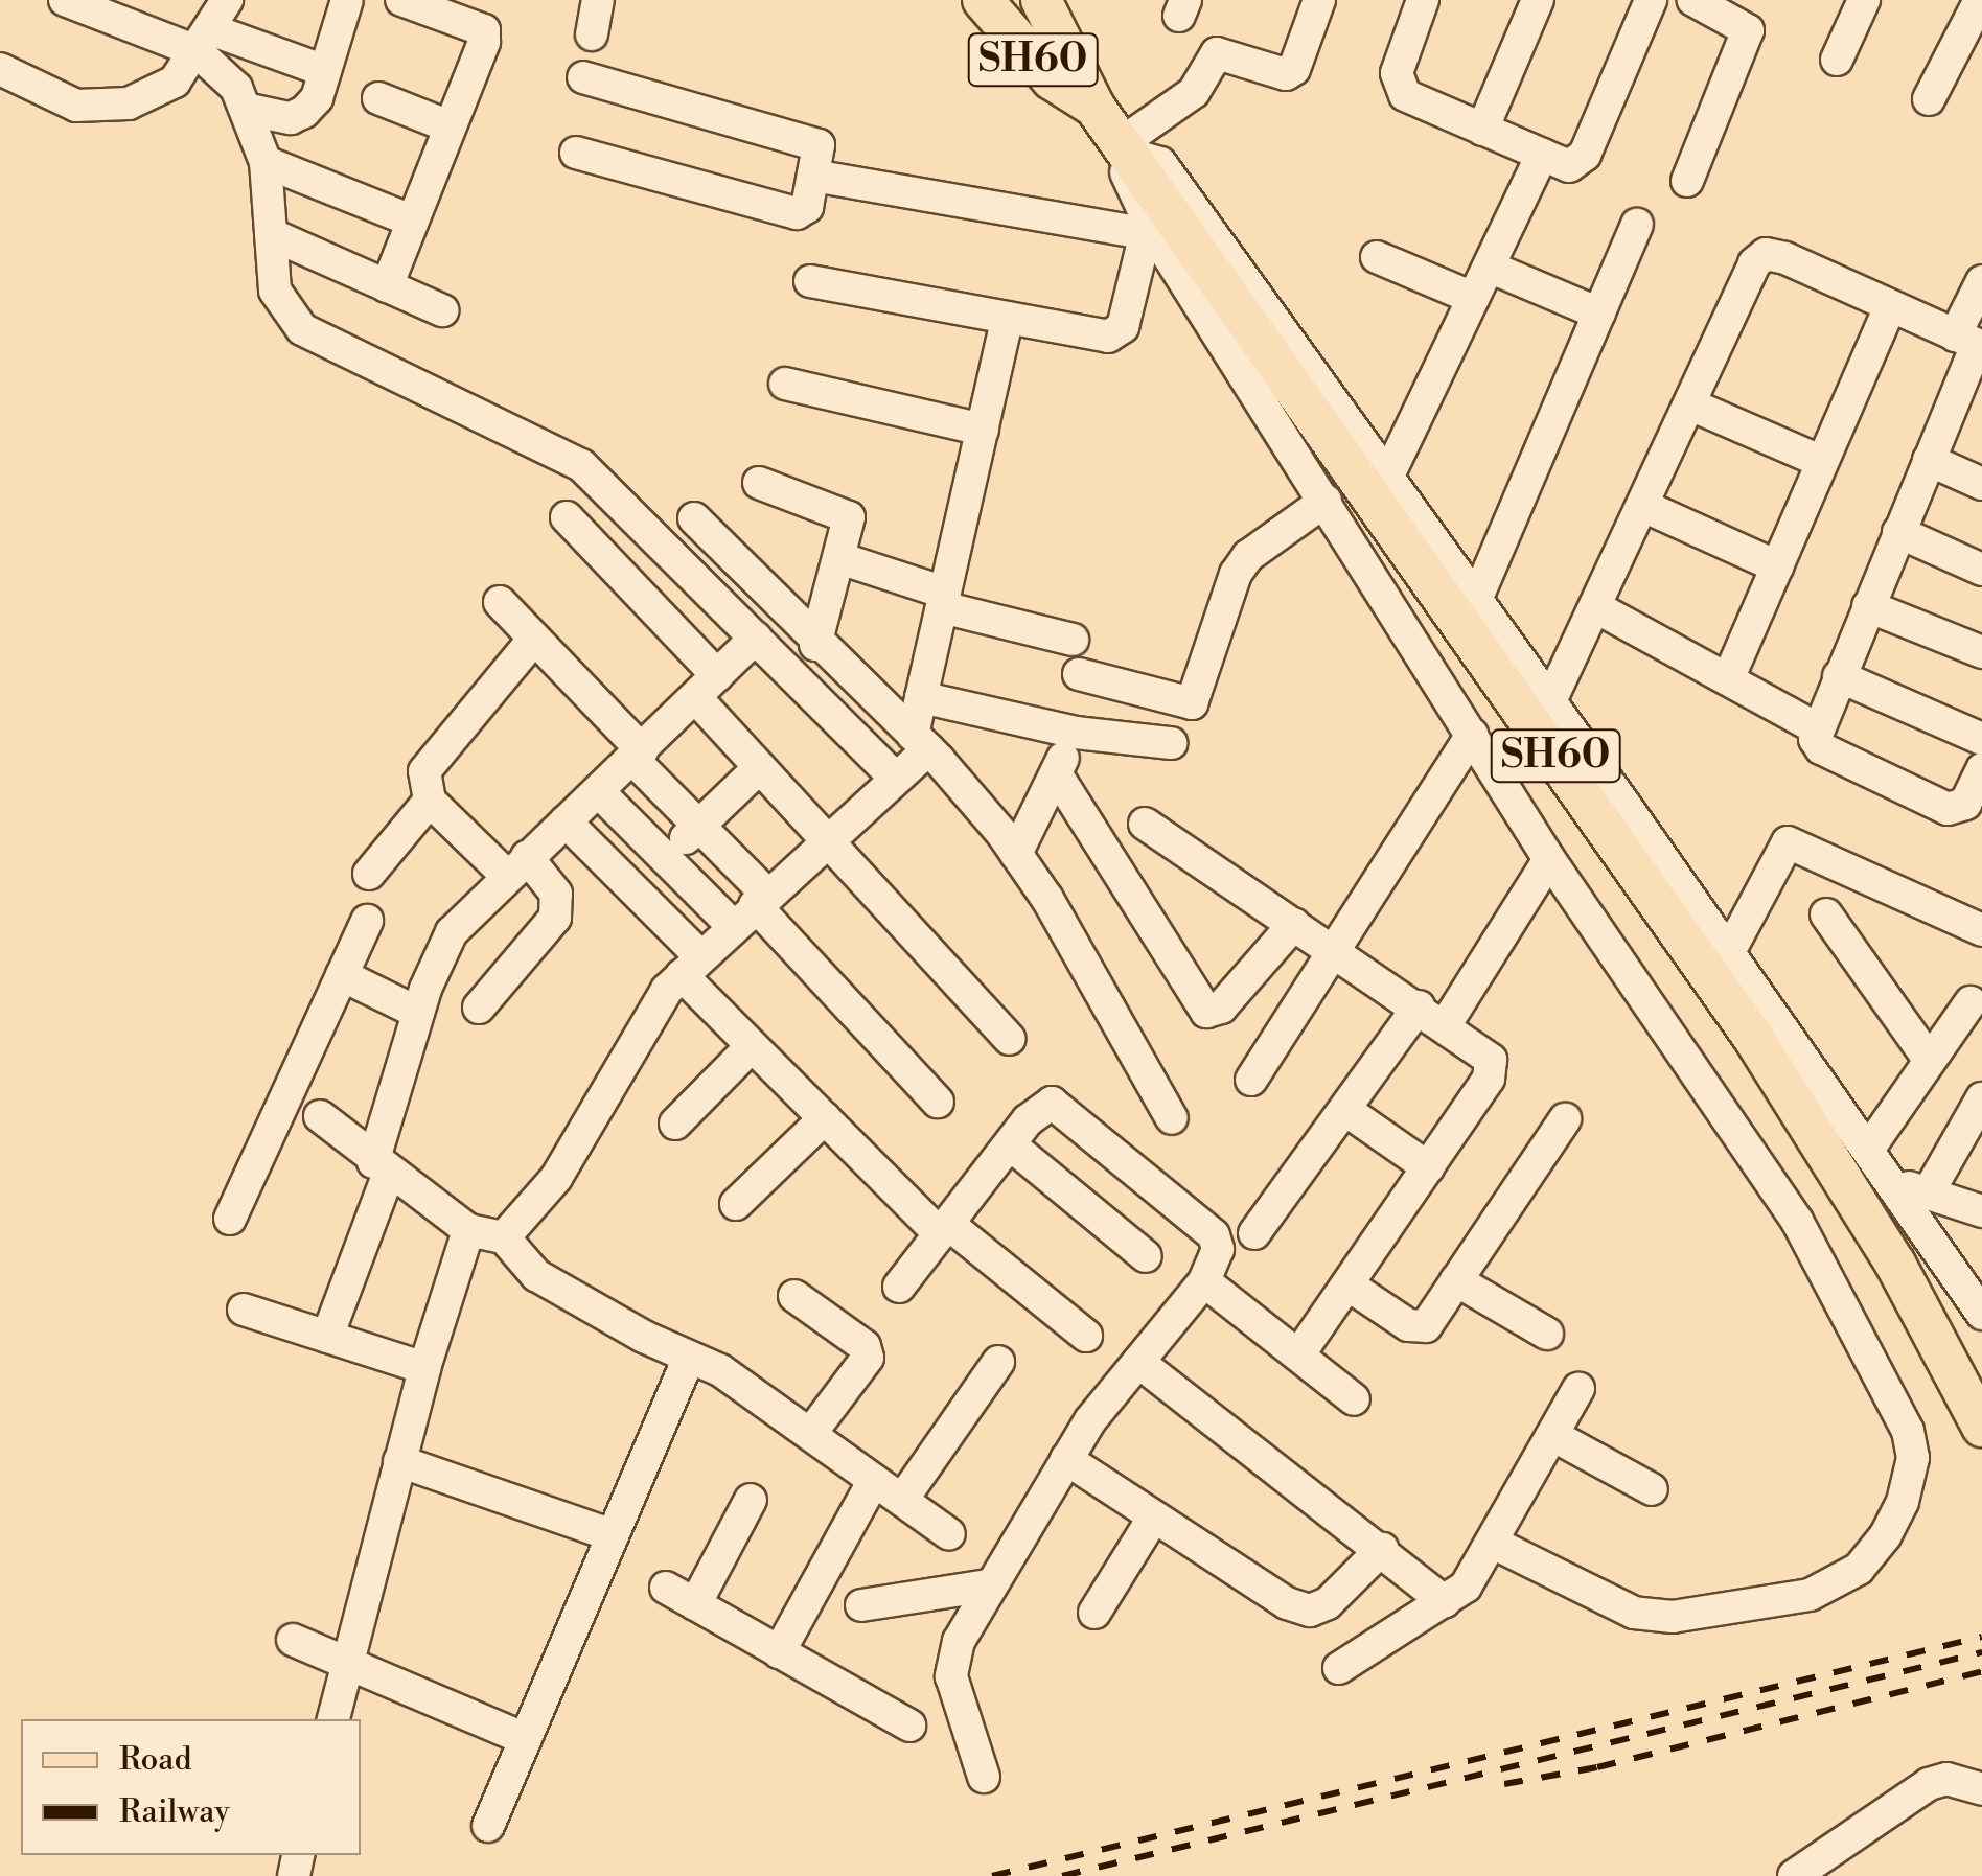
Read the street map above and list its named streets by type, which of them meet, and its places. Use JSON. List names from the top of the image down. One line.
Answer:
{"streets":{"main road":["SH60"]},"legend":["Road","Railway"]}
